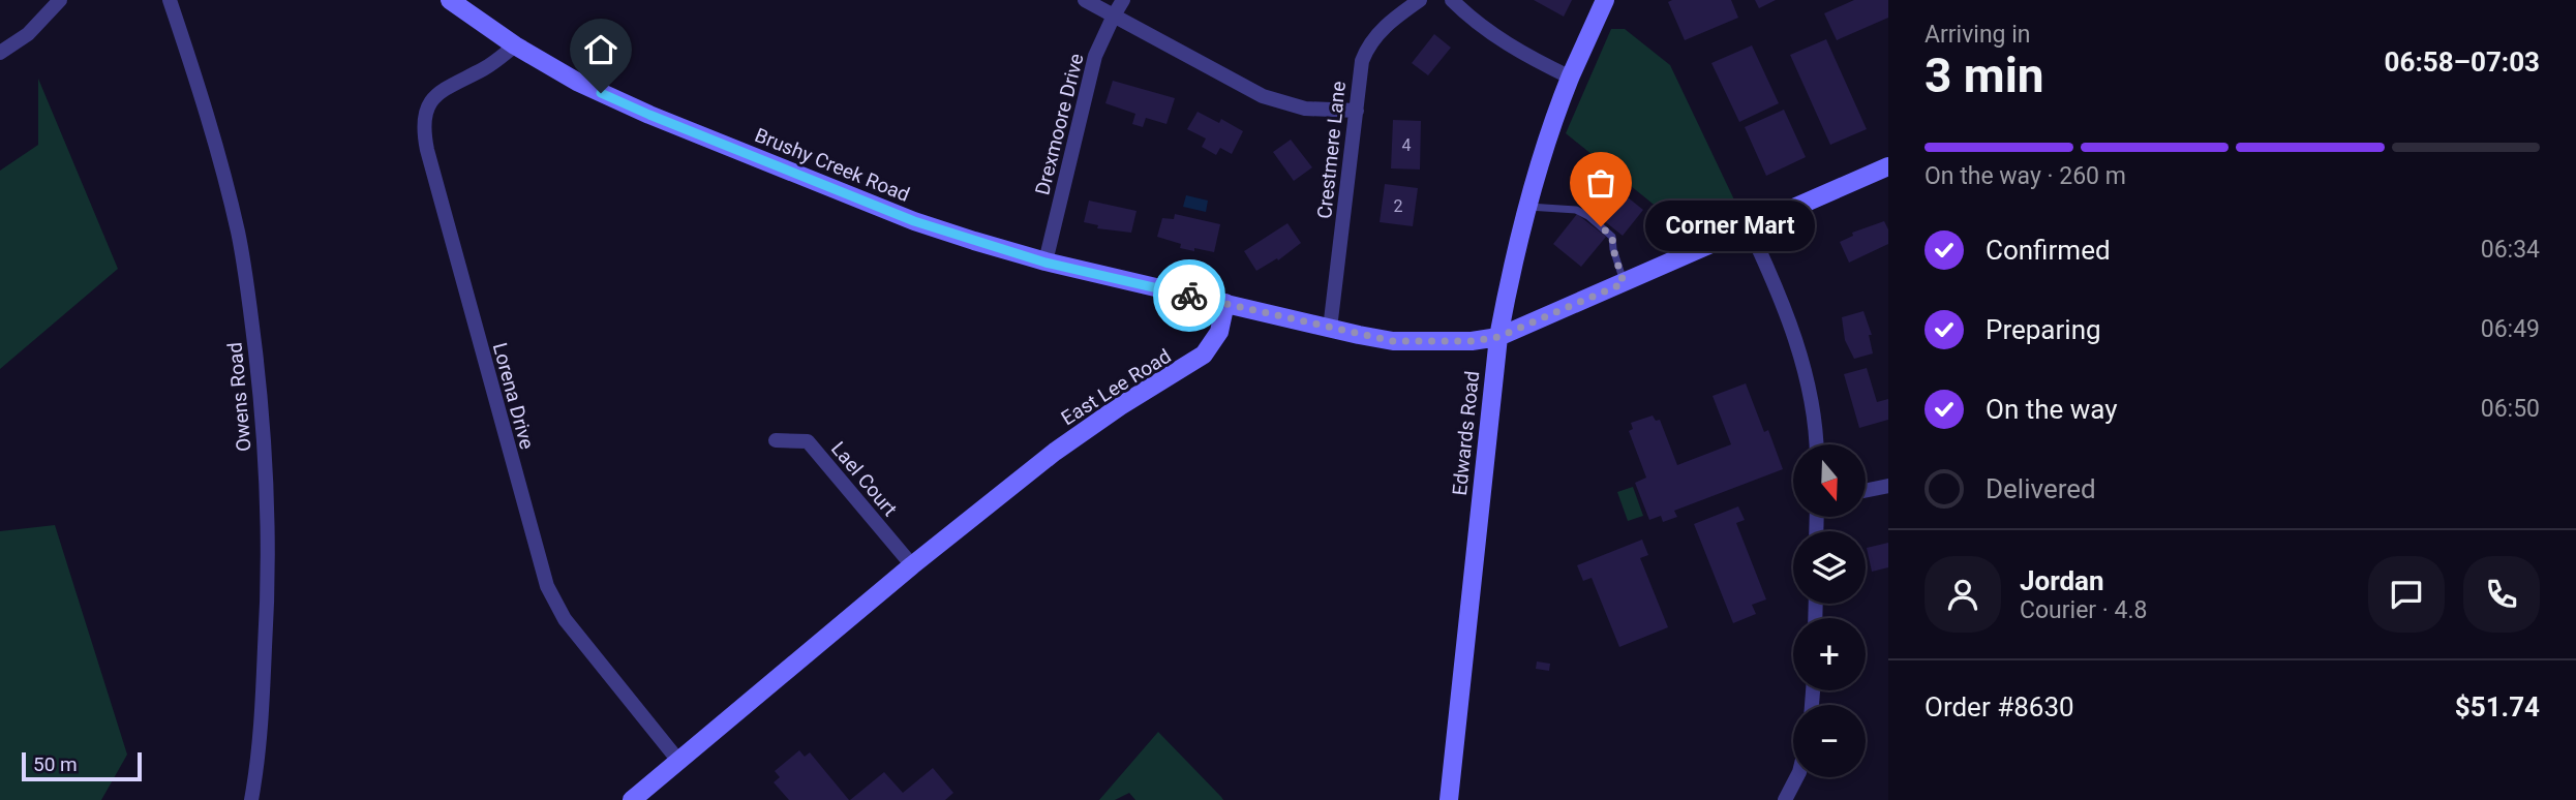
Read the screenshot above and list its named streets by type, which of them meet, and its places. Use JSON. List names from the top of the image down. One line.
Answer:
{"streets":{"street":["Drexmoore Drive","Crestmere Lane","Brushy Creek Road","East Lee Road","Lorena Drive","Owens Road","Edwards Road","Lael Court"]},"crossings":[["Drexmoore Drive","Brushy Creek Road"],["Brushy Creek Road","East Lee Road"],["Brushy Creek Road","Lorena Drive"],["East Lee Road","Lorena Drive"],["East Lee Road","Lael Court"]],"places":["Corner Mart"],"house_numbers":["4","2"],"scale_bar":"50 m","north":"bottom","page":{"heading":["3 min","Arriving in","06:58–07:03"],"panel":["Jordan","Courier · 4.8","Order #8630","$51.74"],"bar":"On the way · 260 m","bubble":"Corner Mart","list":[["Confirmed","06:34"],["Preparing","06:49"],["On the way","06:50"],"Delivered"],"map_buttons":["+","−"],"scale":"50 m"}}
